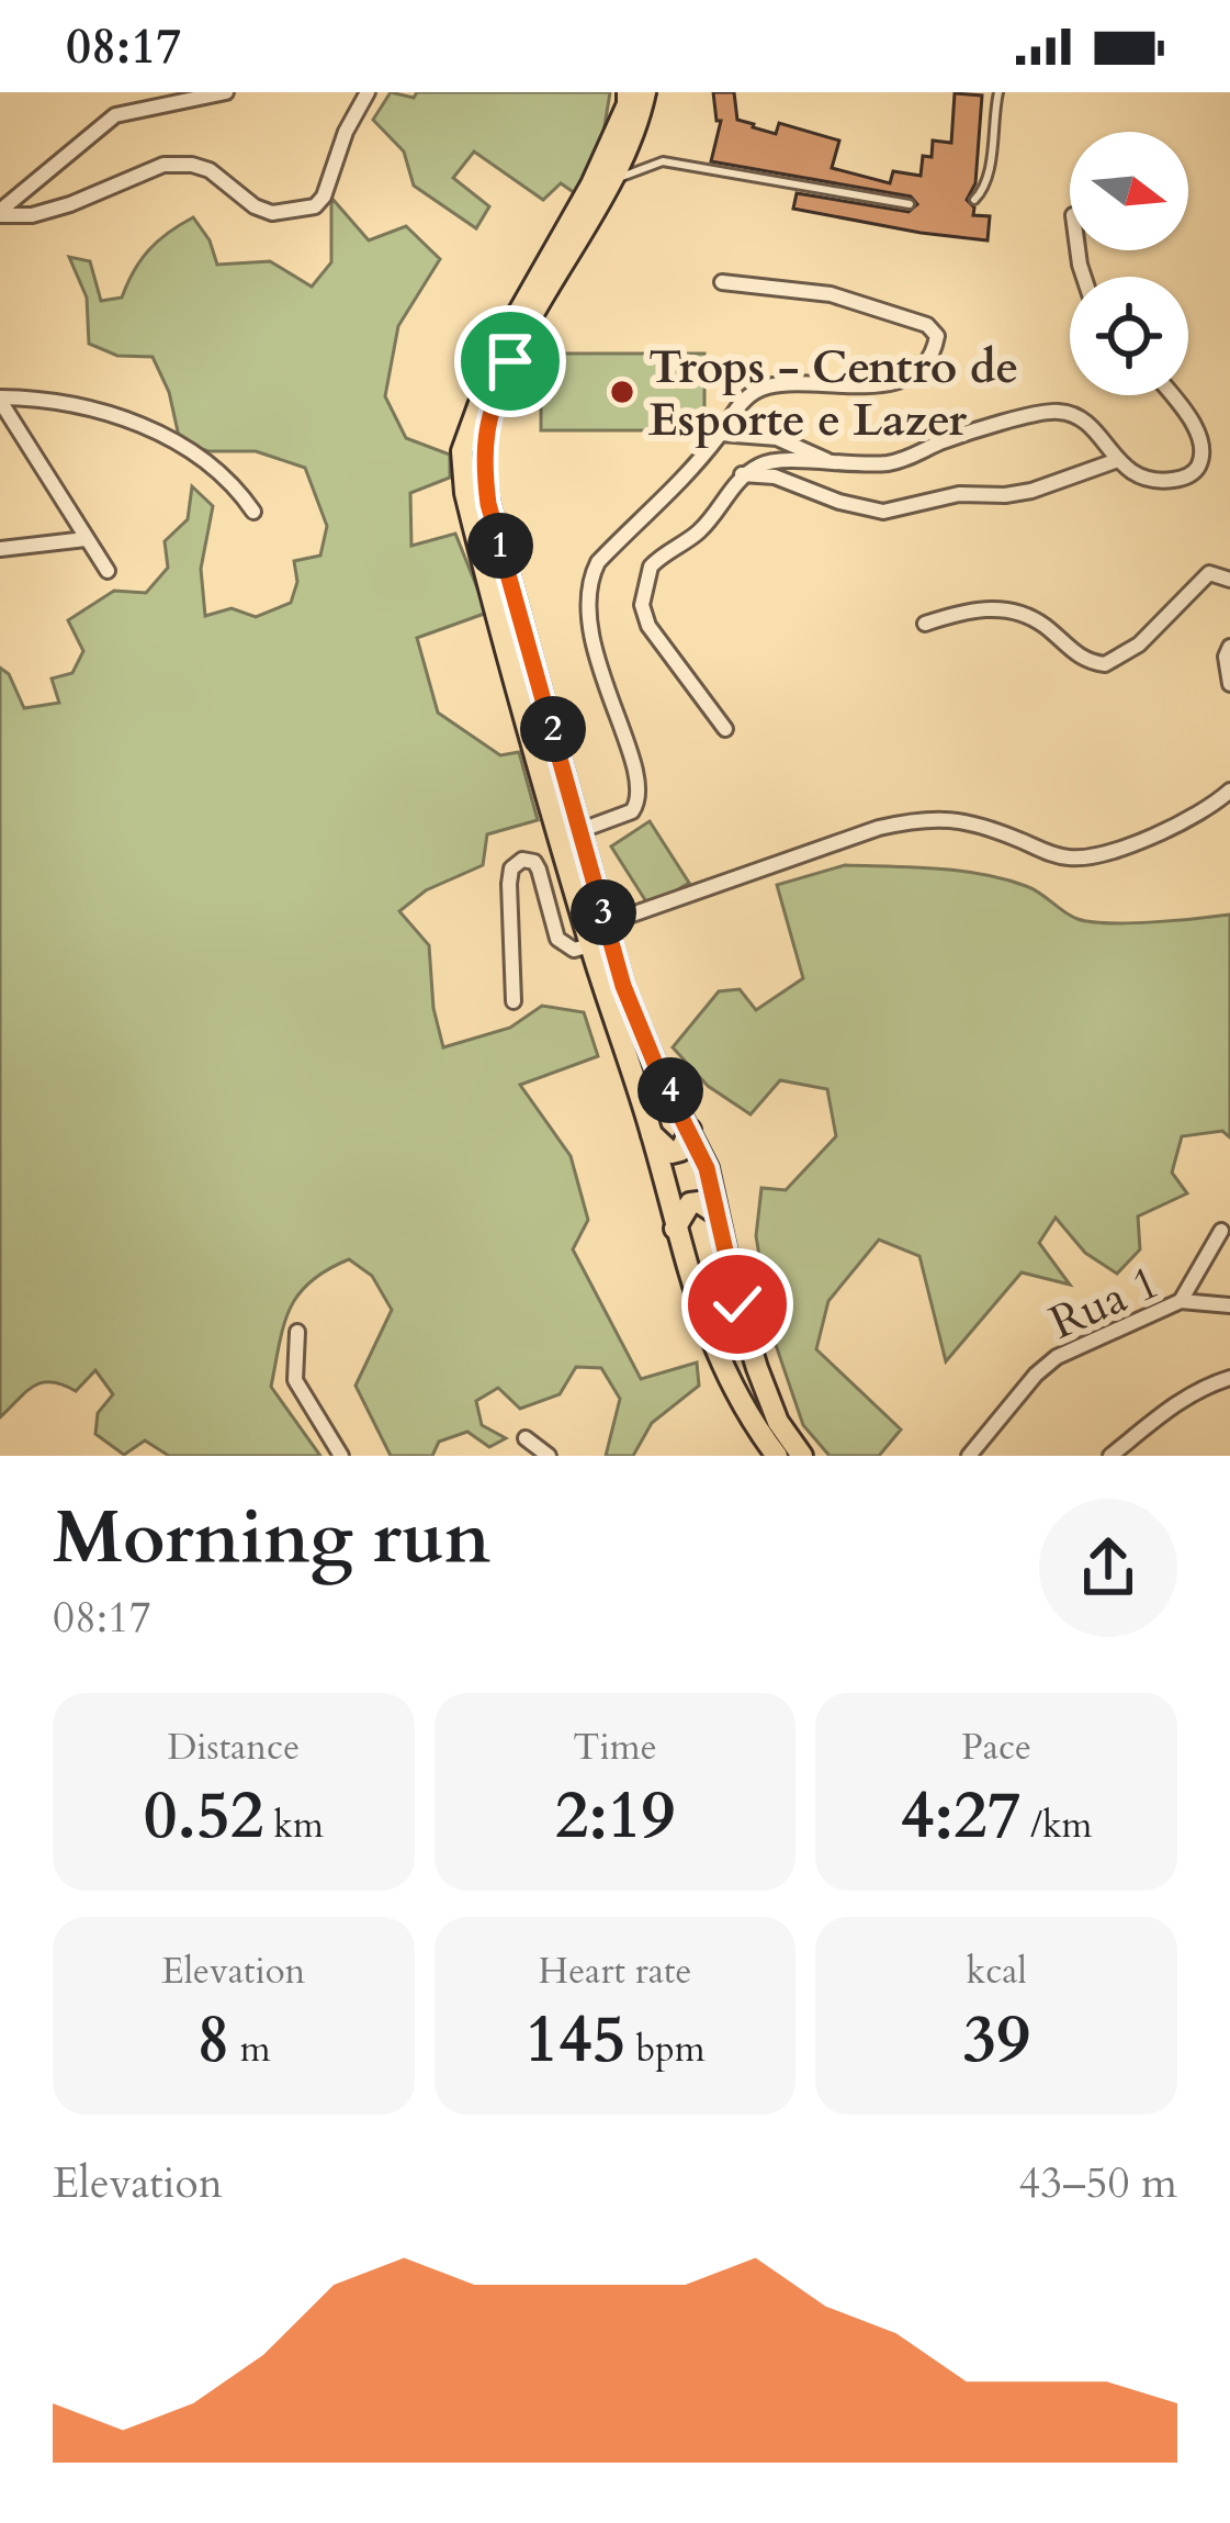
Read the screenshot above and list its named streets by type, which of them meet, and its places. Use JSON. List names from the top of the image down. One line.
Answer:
{"streets":{"street":["Rua 1"]},"places":["Trops - Centro de Esporte e Lazer"],"north":"right","page":{"status":"08:17","pins":["1","2","3","4"],"heading":["Morning run","08:17"],"stats":[["Distance","0.52 km"],["Time","2:19"],["Pace","4:27 /km"],["Elevation","8 m"],["Heart rate","145 bpm"],["kcal","39"]],"chart":["Elevation","43–50 m"]}}
